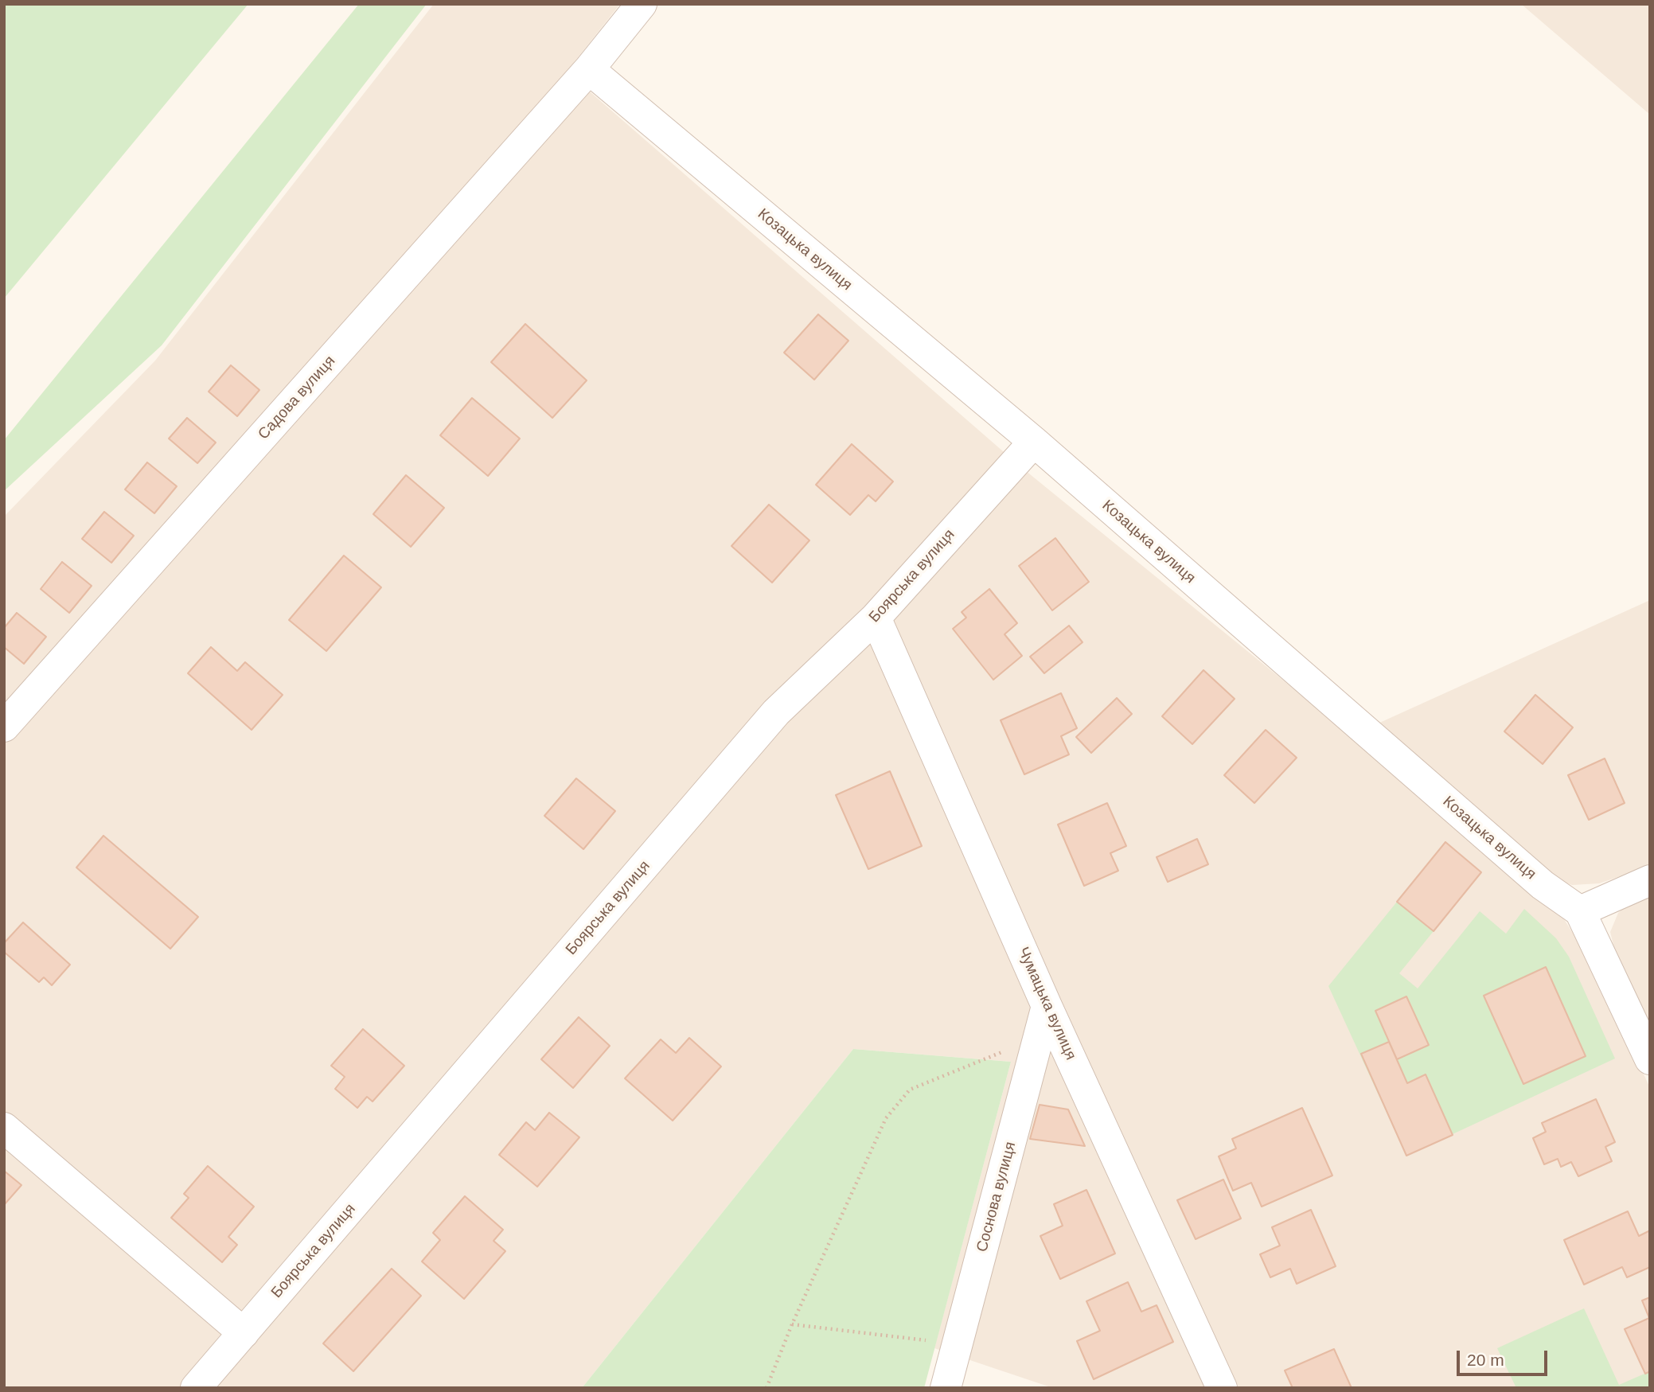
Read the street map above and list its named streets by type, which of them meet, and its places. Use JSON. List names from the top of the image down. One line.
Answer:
{"streets":{"street":["Козацька вулиця","Садова вулиця","Боярська вулиця","Чумацька вулиця","Соснова вулиця"]},"crossings":[["Козацька вулиця","Садова вулиця"],["Козацька вулиця","Боярська вулиця"],["Боярська вулиця","Чумацька вулиця"],["Чумацька вулиця","Соснова вулиця"]],"scale_bar":"20 m"}
